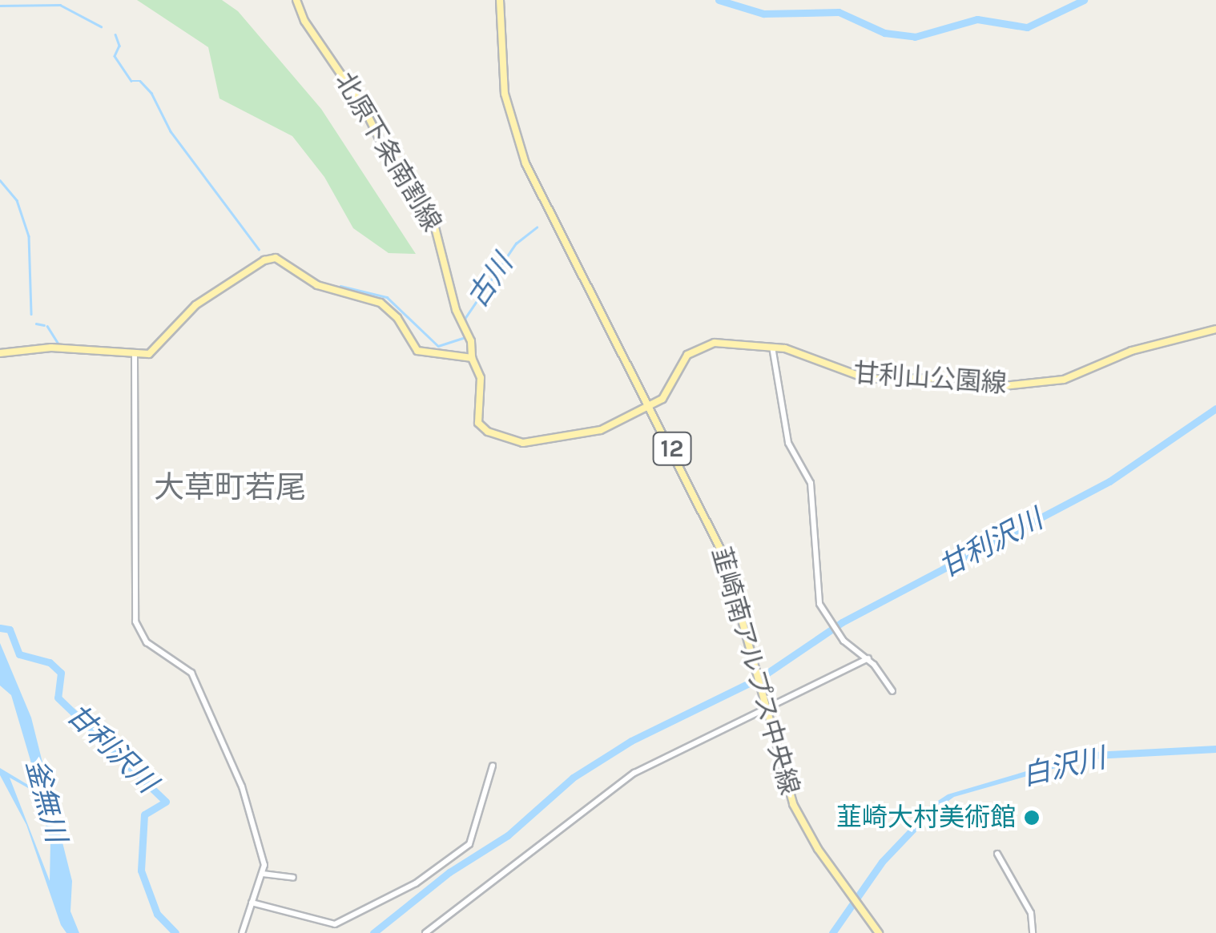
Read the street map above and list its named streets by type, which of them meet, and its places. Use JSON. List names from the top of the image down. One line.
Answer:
{"streets":{"main road":["北原下条南割線","甘利山公園線","12","韮崎南アルプス中央線"]},"crossings":[["北原下条南割線","甘利山公園線"],["甘利山公園線","韮崎南アルプス中央線"]],"districts":["大草町若尾"],"water":["古川","甘利沢川","白沢川","釜無川"],"places":["韮崎大村美術館"]}
